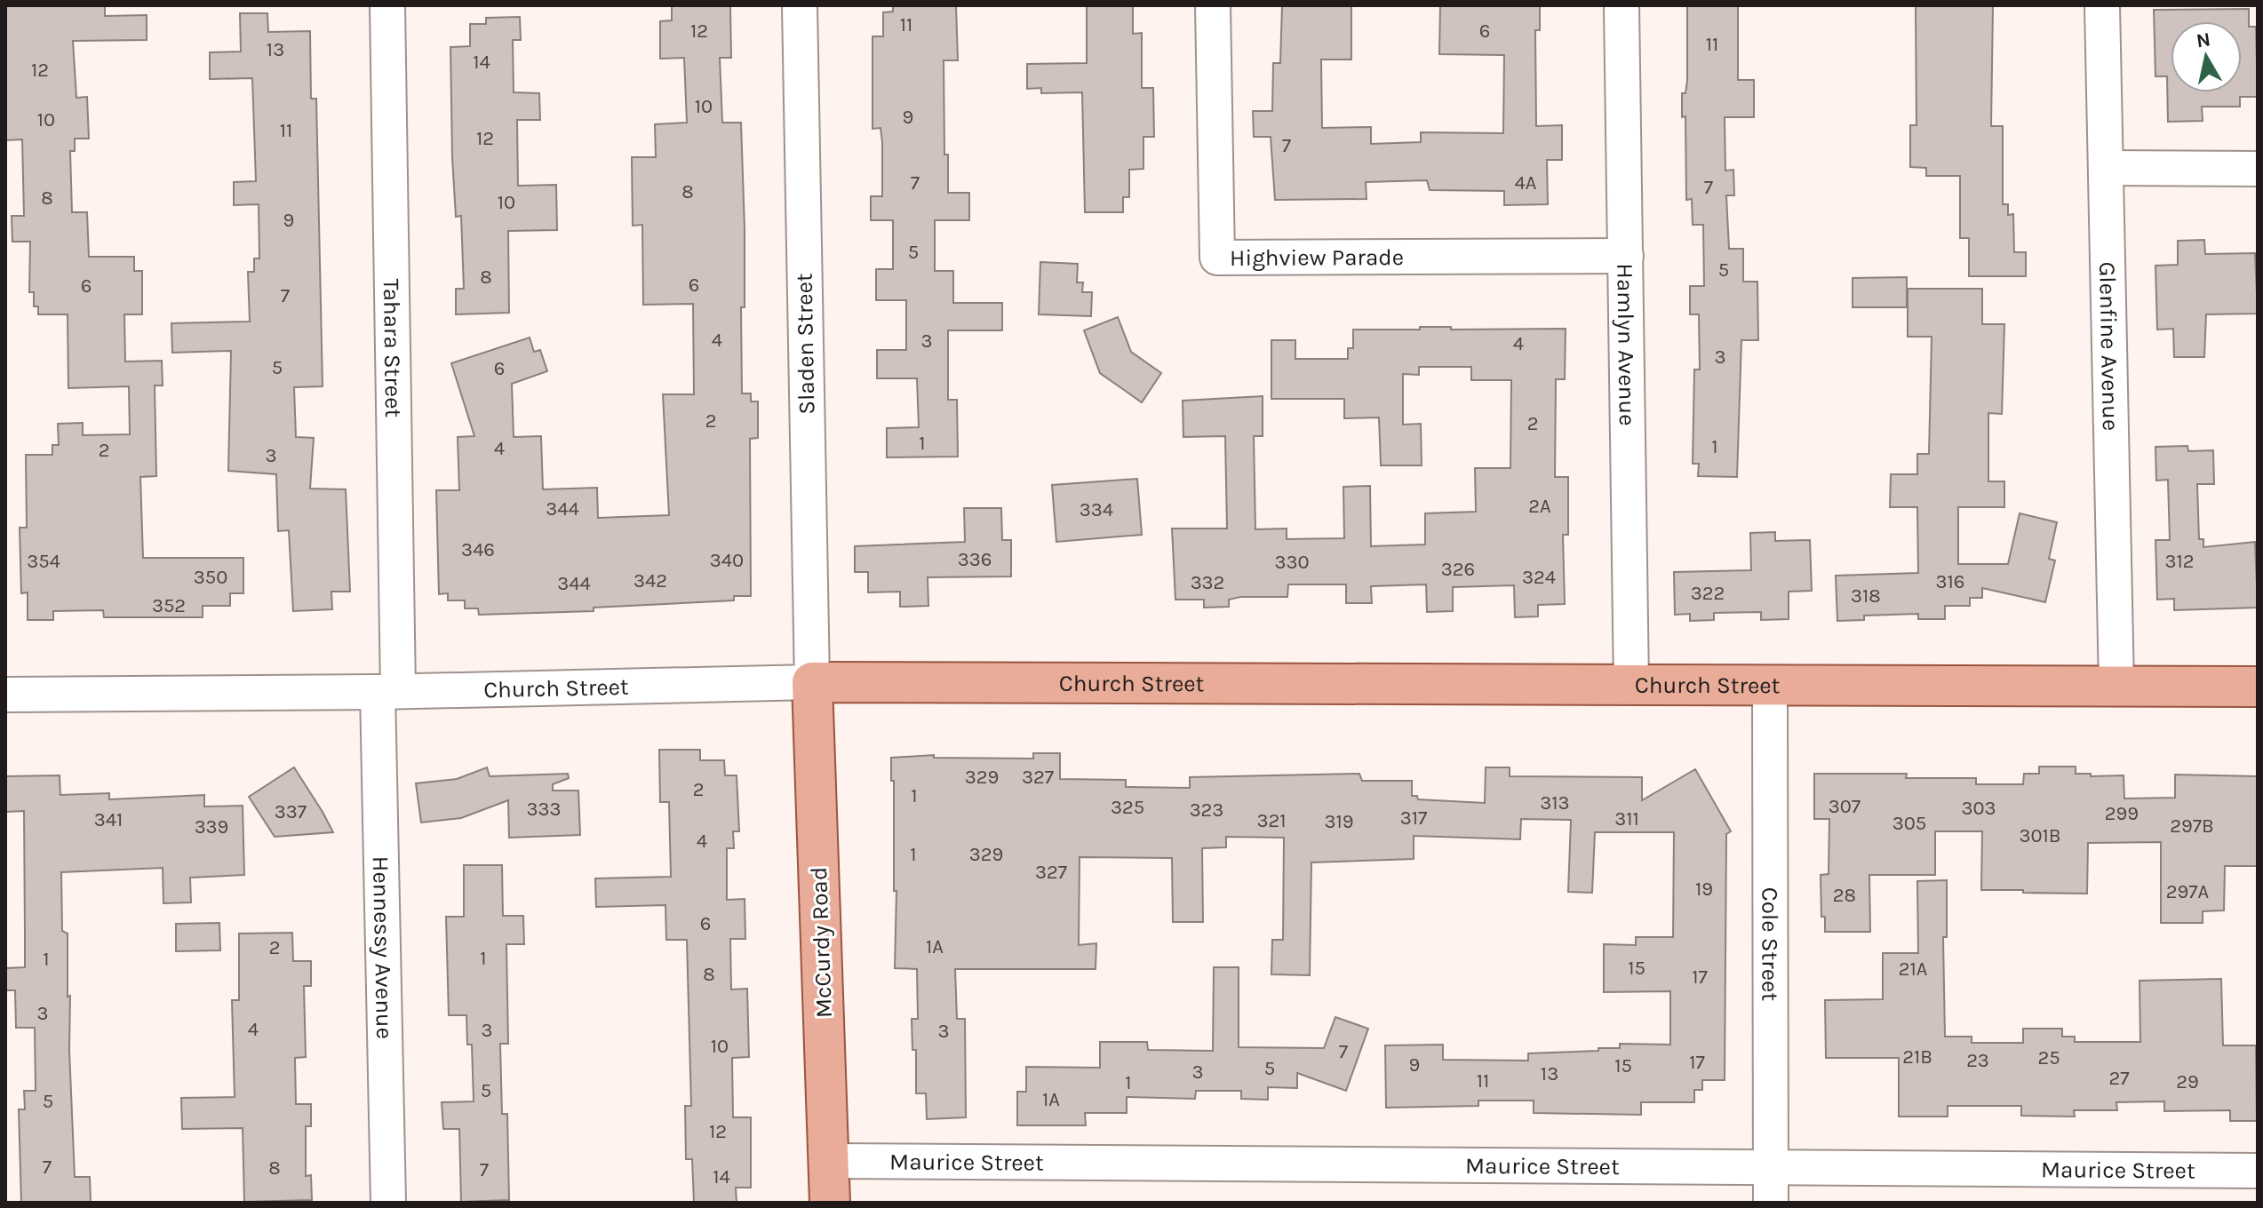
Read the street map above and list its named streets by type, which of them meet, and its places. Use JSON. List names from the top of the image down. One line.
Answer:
{"streets":{"main road":["Church Street","McCurdy Road"],"street":["Highview Parade","Sladen Street","Hamlyn Avenue","Glenfine Avenue","Tahara Street","Cole Street","Hennessy Avenue","Maurice Street"]},"crossings":[["Highview Parade","Hamlyn Avenue"],["Sladen Street","Church Street"],["Sladen Street","McCurdy Road"],["Hamlyn Avenue","Church Street"],["Glenfine Avenue","Church Street"],["Tahara Street","Church Street"],["Tahara Street","Hennessy Avenue"],["Church Street","McCurdy Road"],["Church Street","Cole Street"],["Church Street","Hennessy Avenue"],["McCurdy Road","Maurice Street"],["Cole Street","Maurice Street"]],"house_numbers":["11","12","6","11","13","14","12","10","9","10","11","12","7","7","4A","7","8","8","10","9","5","5","8","6","6","7","4","3","4","3","5","6","2","2","1","1","4","2","3","2A","344","334","346","336","340","354","312","330","326","350","324","342","316","332","344","322","318","352","329","327","2","1","313","307","325","303","333","323","337","299","317","311","341","321","319","305","297B","339","301B","4","1","329","327","19","297A","28","6","1A","2","1","1","15","21A","8","17","3","4","3","3","10","7","21B","25","23","17","9","15","5","3","13","27","11","29","1","5","1A","5","12","7","8","7","14"],"north":"top"}
